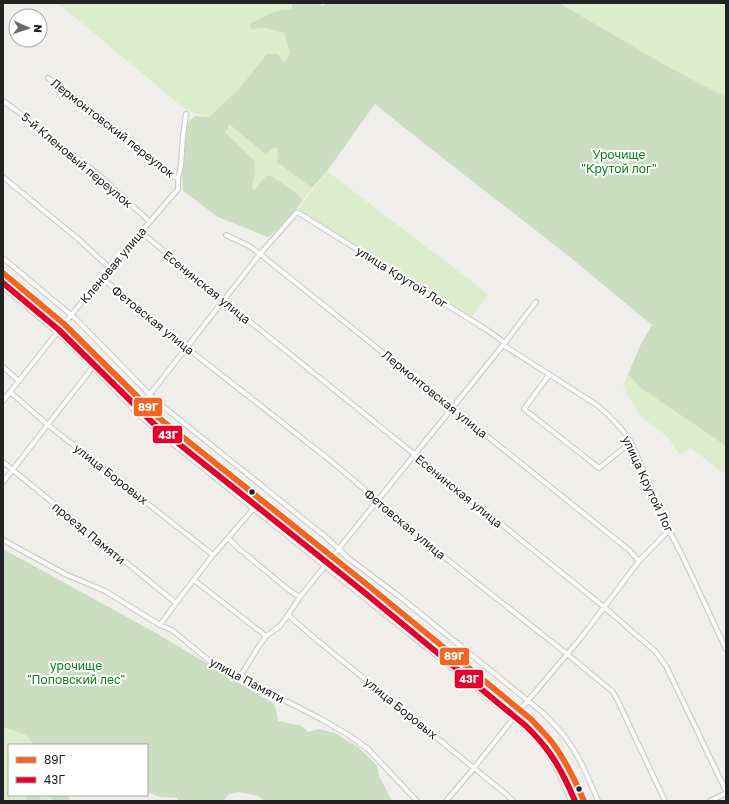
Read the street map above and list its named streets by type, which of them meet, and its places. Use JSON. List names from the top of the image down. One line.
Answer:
{"streets":{"street":["Лермонтовский переулок","5-й Кленовый переулок","Кленовая улица","улица Крутой Лог","Есенинская улица","Фетовская улица","Лермонтовская улица","улица Боровых","проезд Памяти","улица Памяти"]},"crossings":[["Лермонтовский переулок","Кленовая улица"],["5-й Кленовый переулок","Кленовая улица"],["Кленовая улица","Есенинская улица"],["Кленовая улица","Фетовская улица"],["Кленовая улица","улица Боровых"],["улица Крутой Лог","Лермонтовская улица"]],"parks":["Урочище \"Крутой лог\"","урочище \"Поповский лес\""],"lines":["transit line 89Г","transit line 43Г"],"legend":["89Г","43Г"],"north":"right"}
